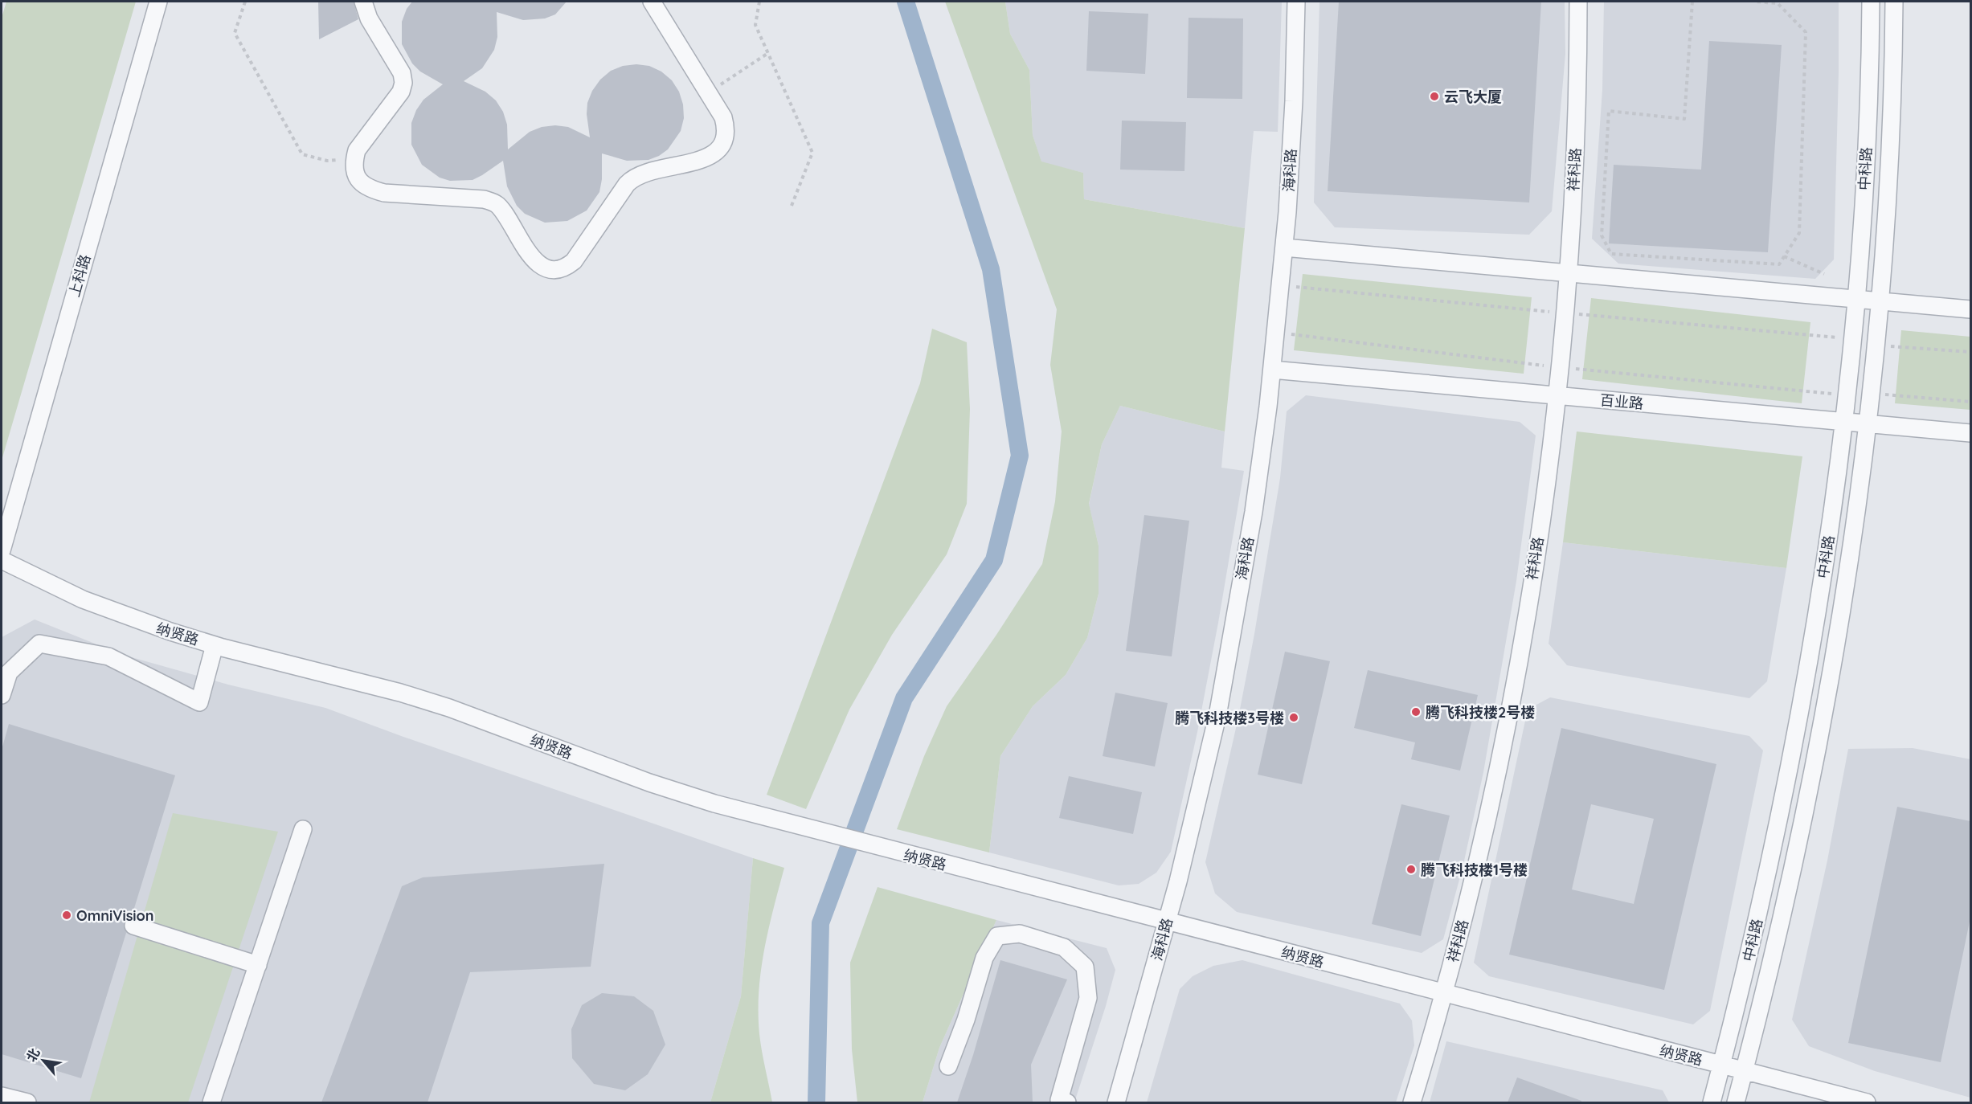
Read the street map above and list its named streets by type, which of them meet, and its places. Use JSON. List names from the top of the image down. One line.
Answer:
{"streets":{"street":["中科路","祥科路","海科路","上科路","百业路","纳贤路"]},"crossings":[["中科路","百业路"],["中科路","纳贤路"],["祥科路","百业路"],["祥科路","纳贤路"],["海科路","百业路"],["海科路","纳贤路"]],"places":["云飞大厦","腾飞科技楼2号楼","腾飞科技楼3号楼","腾飞科技楼1号楼","OmniVision"],"north":"top left"}
